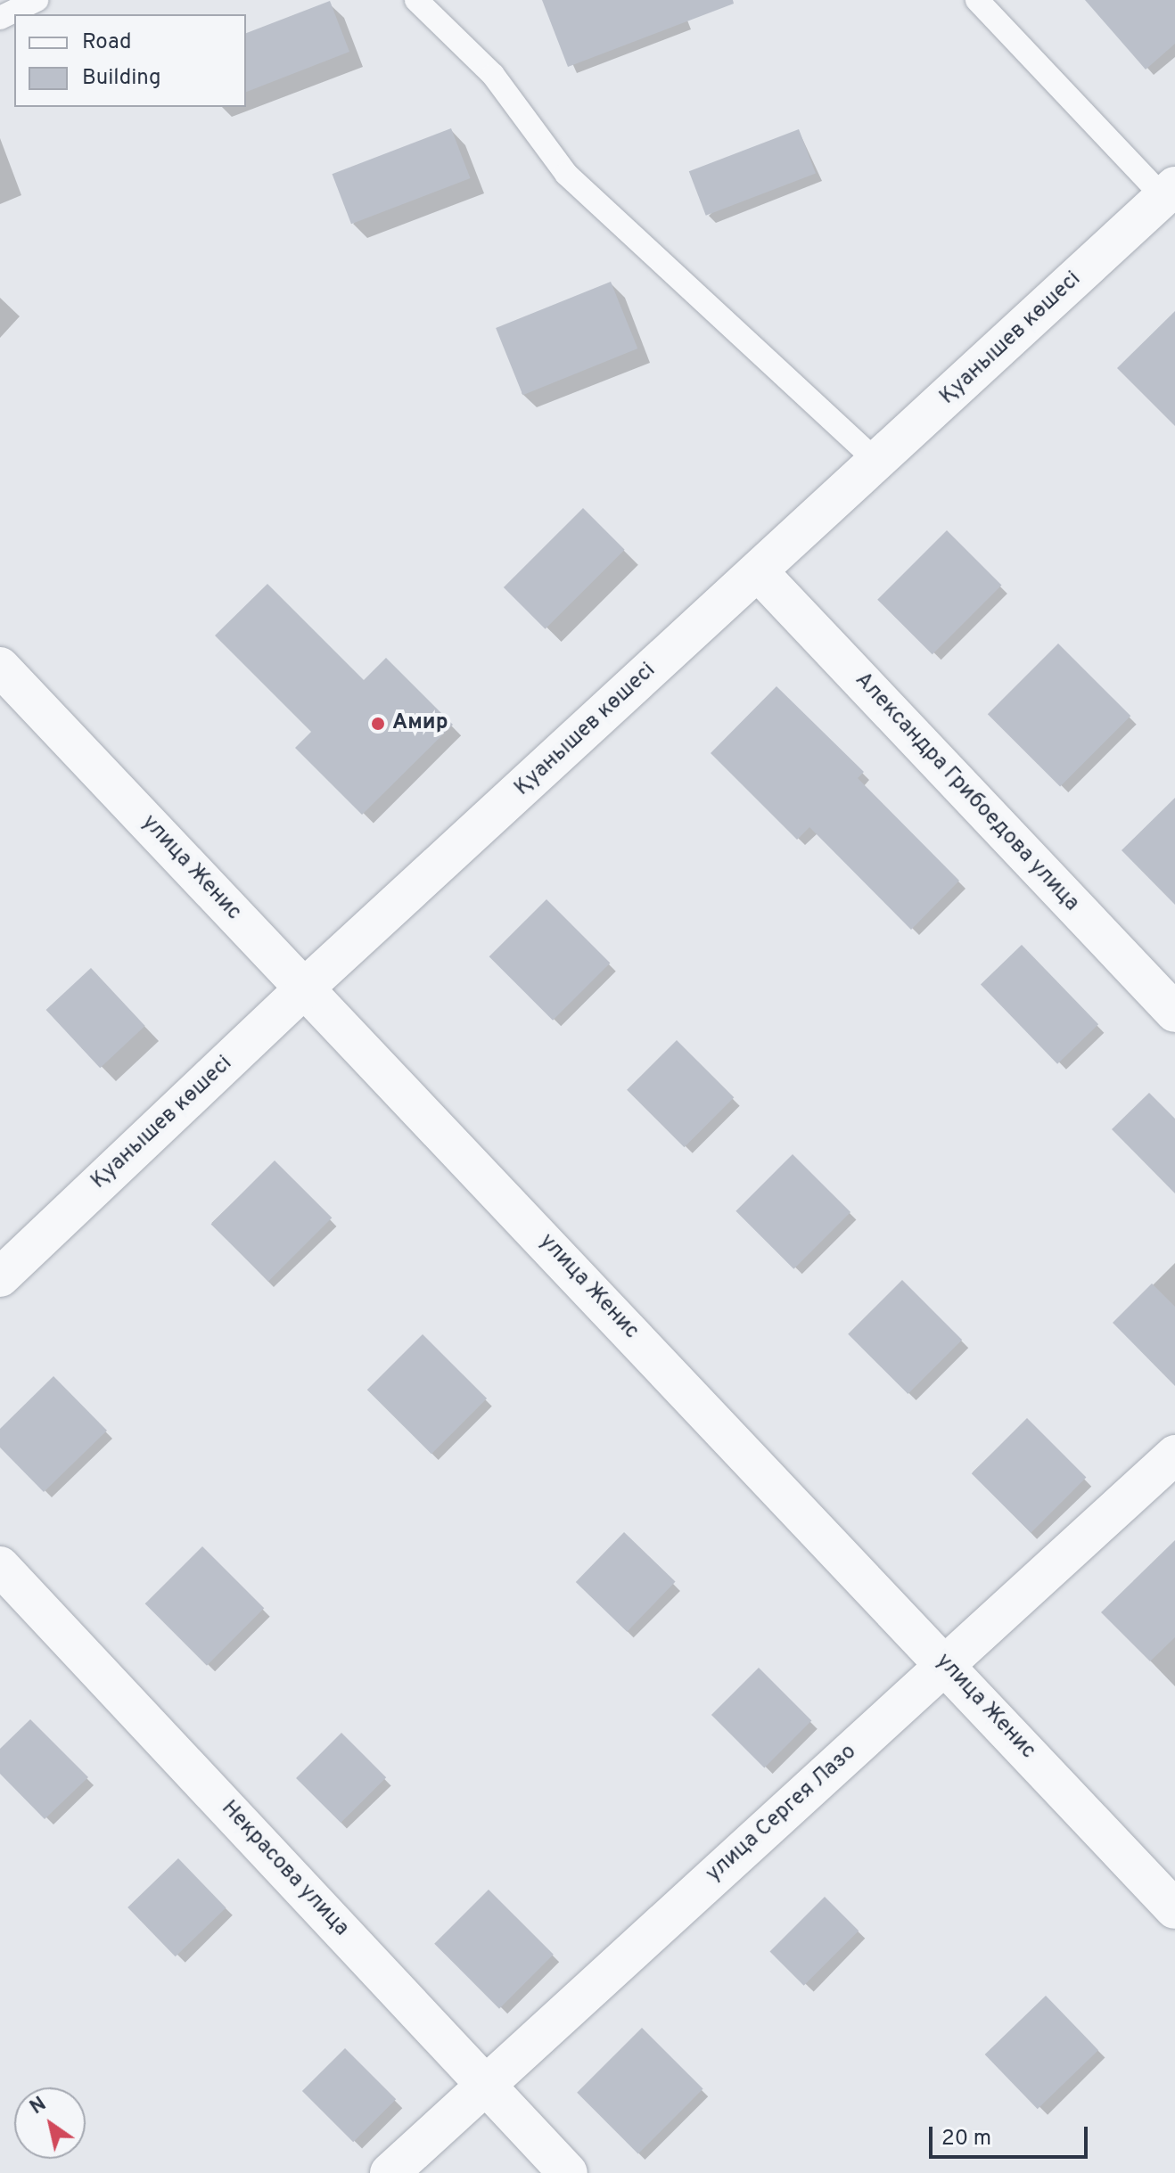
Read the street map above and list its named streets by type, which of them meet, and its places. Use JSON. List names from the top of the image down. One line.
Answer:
{"streets":{"street":["Қуанышев көшесі","Александра Грибоедова улица","улица Женис","улица Сергея Лазо","Некрасова улица"]},"crossings":[["Қуанышев көшесі","Александра Грибоедова улица"],["Қуанышев көшесі","улица Женис"],["улица Женис","улица Сергея Лазо"],["улица Сергея Лазо","Некрасова улица"]],"places":["Амир"],"legend":["Road","Building"],"scale_bar":"20 m","north":"top left"}
